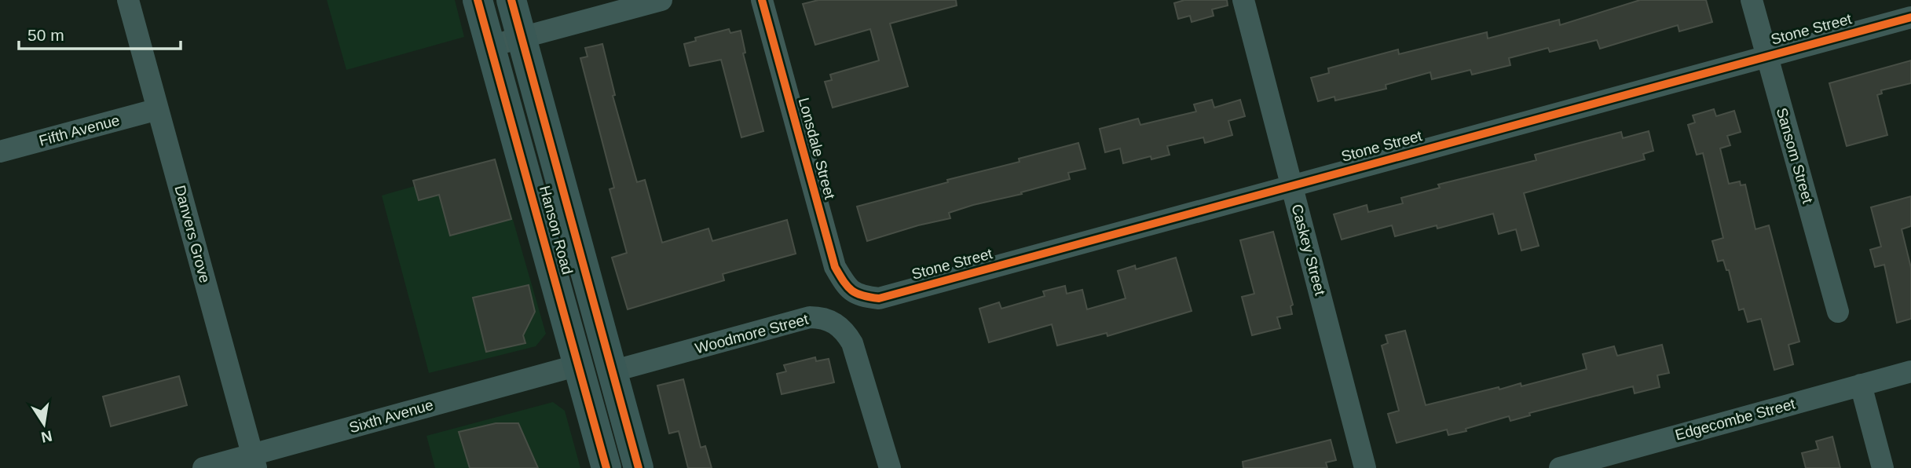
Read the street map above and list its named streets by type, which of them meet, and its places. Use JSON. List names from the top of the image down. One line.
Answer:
{"streets":{"main road":["Hanson Road"],"street":["Stone Street","Fifth Avenue","Lonsdale Street","Sansom Street","Danvers Grove","Caskey Street","Woodmore Street","Sixth Avenue","Edgecombe Street"]},"crossings":[["Stone Street","Lonsdale Street"],["Stone Street","Sansom Street"],["Stone Street","Caskey Street"],["Fifth Avenue","Danvers Grove"],["Hanson Road","Woodmore Street"],["Hanson Road","Sixth Avenue"],["Danvers Grove","Sixth Avenue"]],"scale_bar":"50 m","north":"bottom"}
